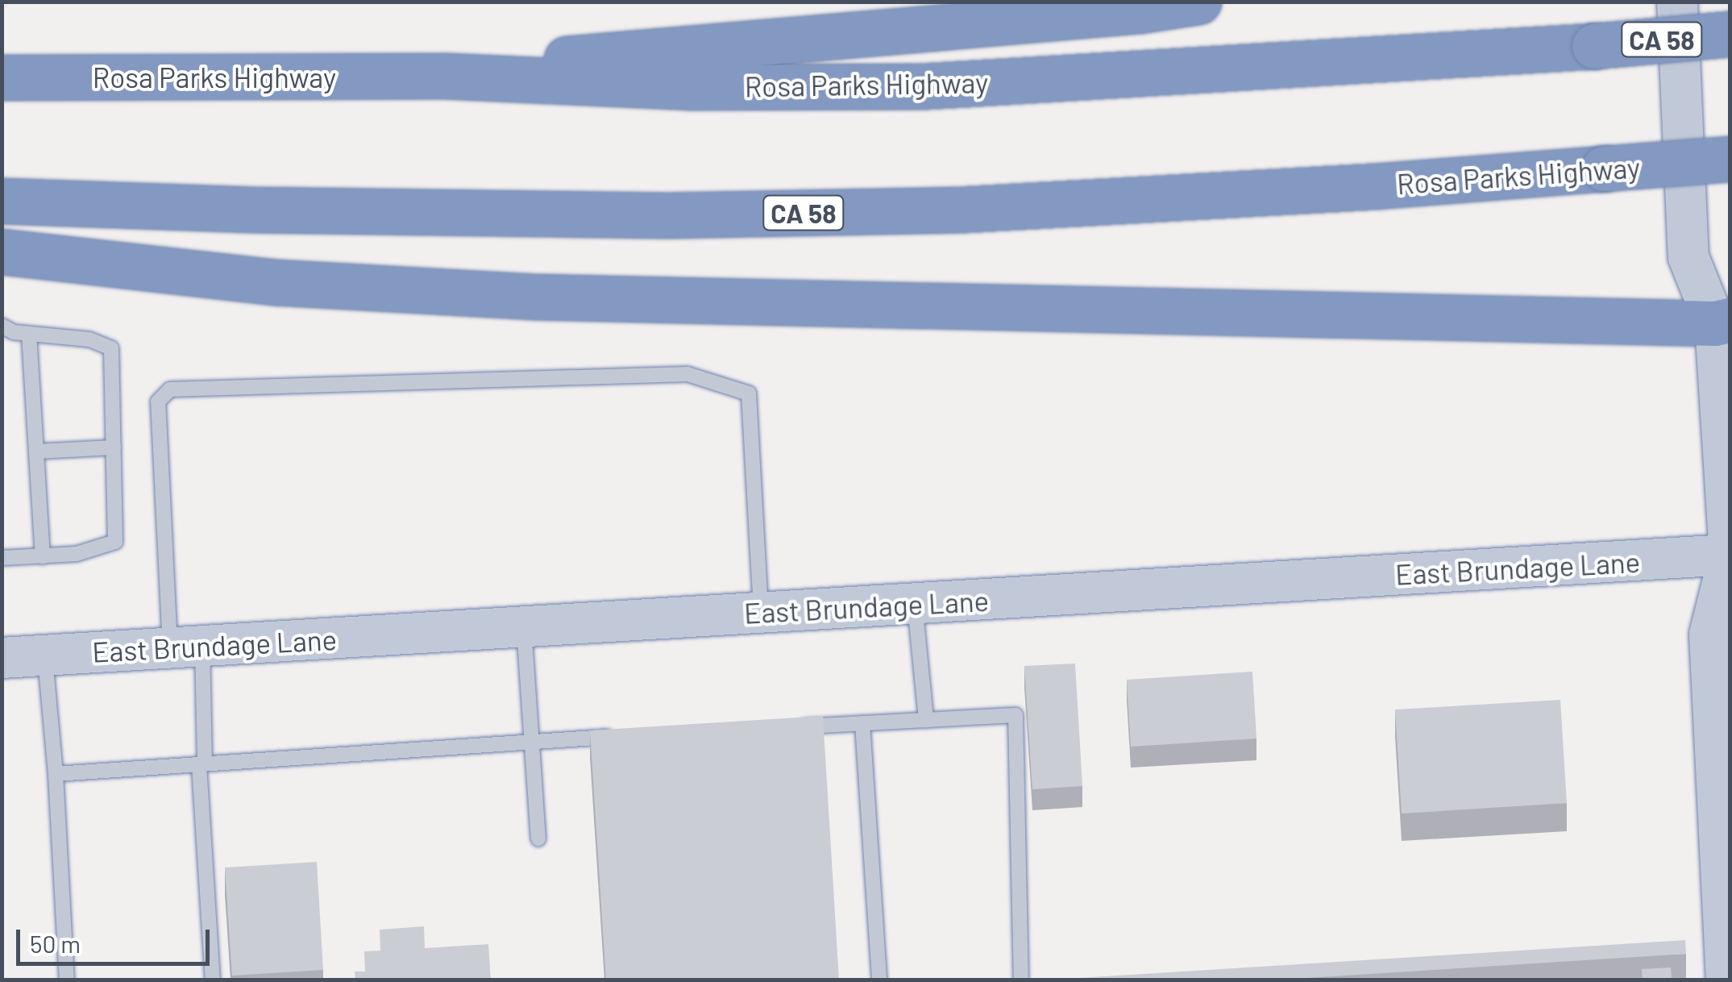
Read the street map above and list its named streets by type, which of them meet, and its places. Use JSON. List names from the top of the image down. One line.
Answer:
{"streets":{"highway":["CA 58","Rosa Parks Highway"],"main road":["East Brundage Lane"]},"scale_bar":"50 m"}
